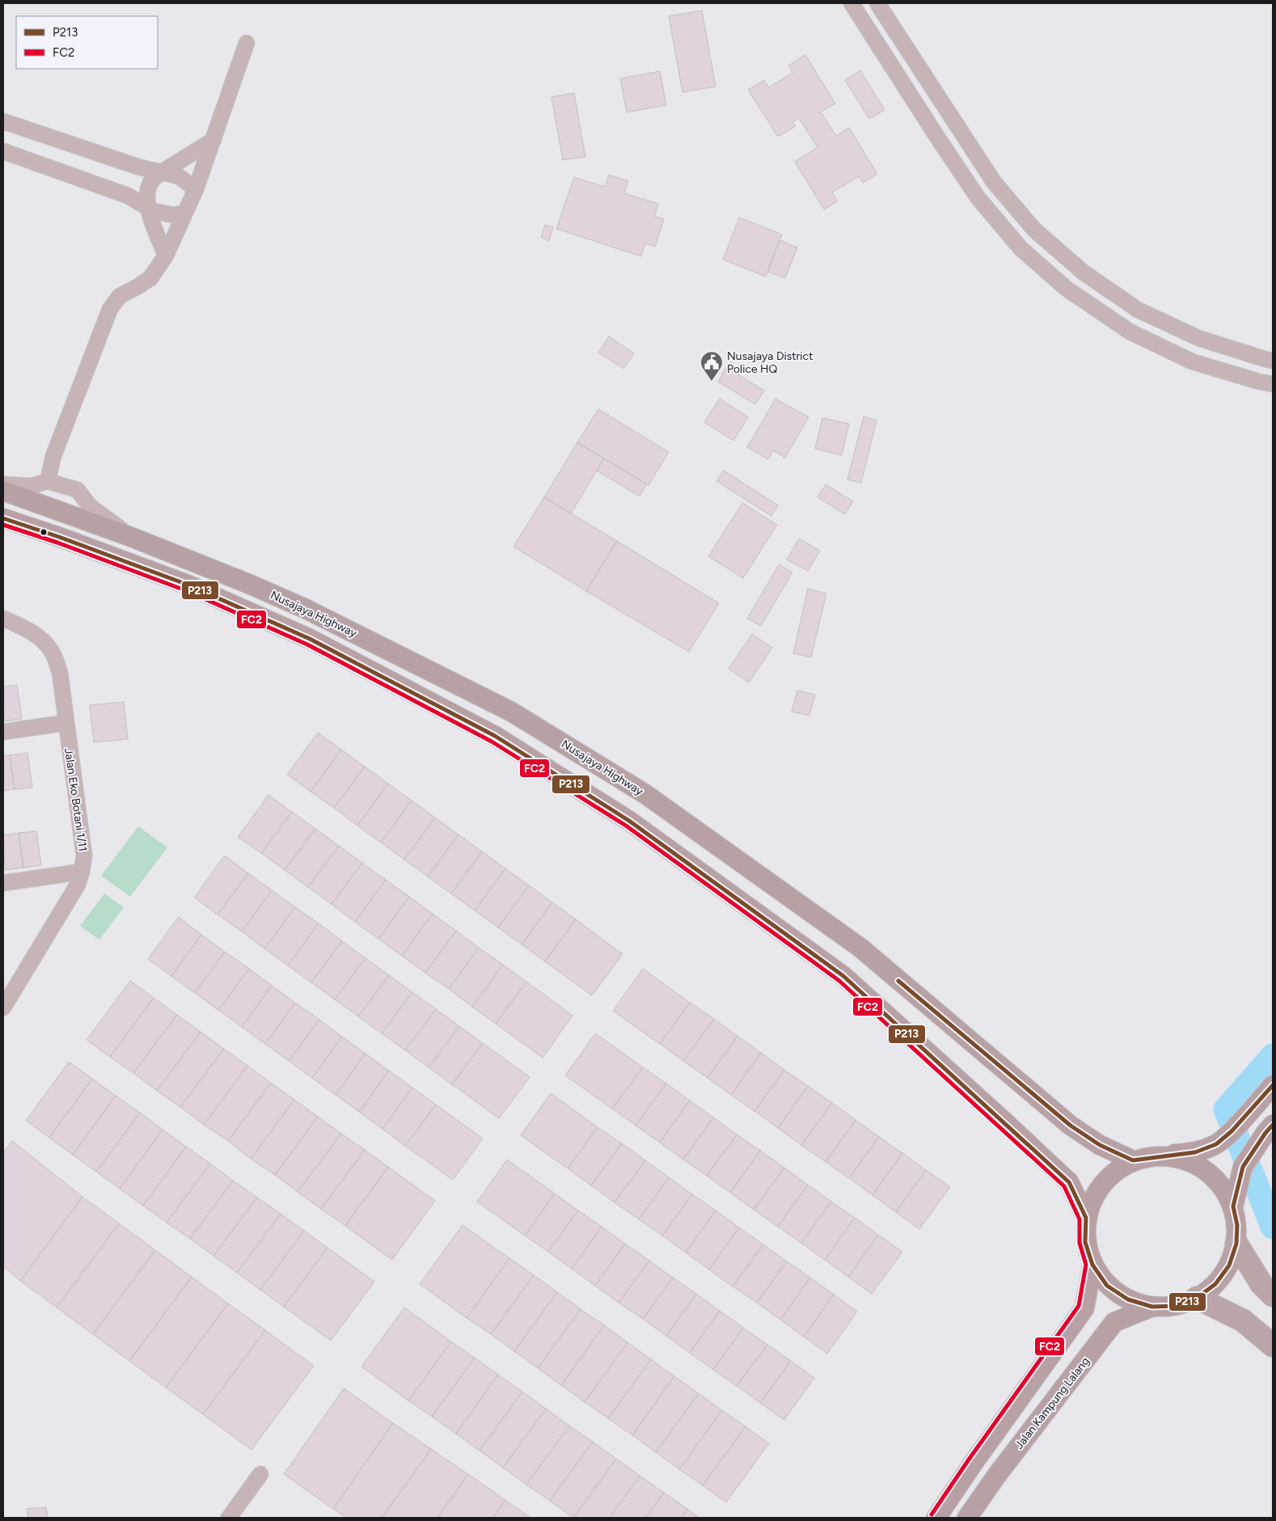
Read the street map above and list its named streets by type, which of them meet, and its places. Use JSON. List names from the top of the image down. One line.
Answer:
{"streets":{"main road":["Nusajaya Highway","Jalan Kampung Lalang"],"street":["Jalan Eko Botani 1/11"]},"places":{"public building":["Nusajaya District Police HQ"]},"lines":["transit line P213","transit line FC2"],"legend":["P213","FC2"]}
